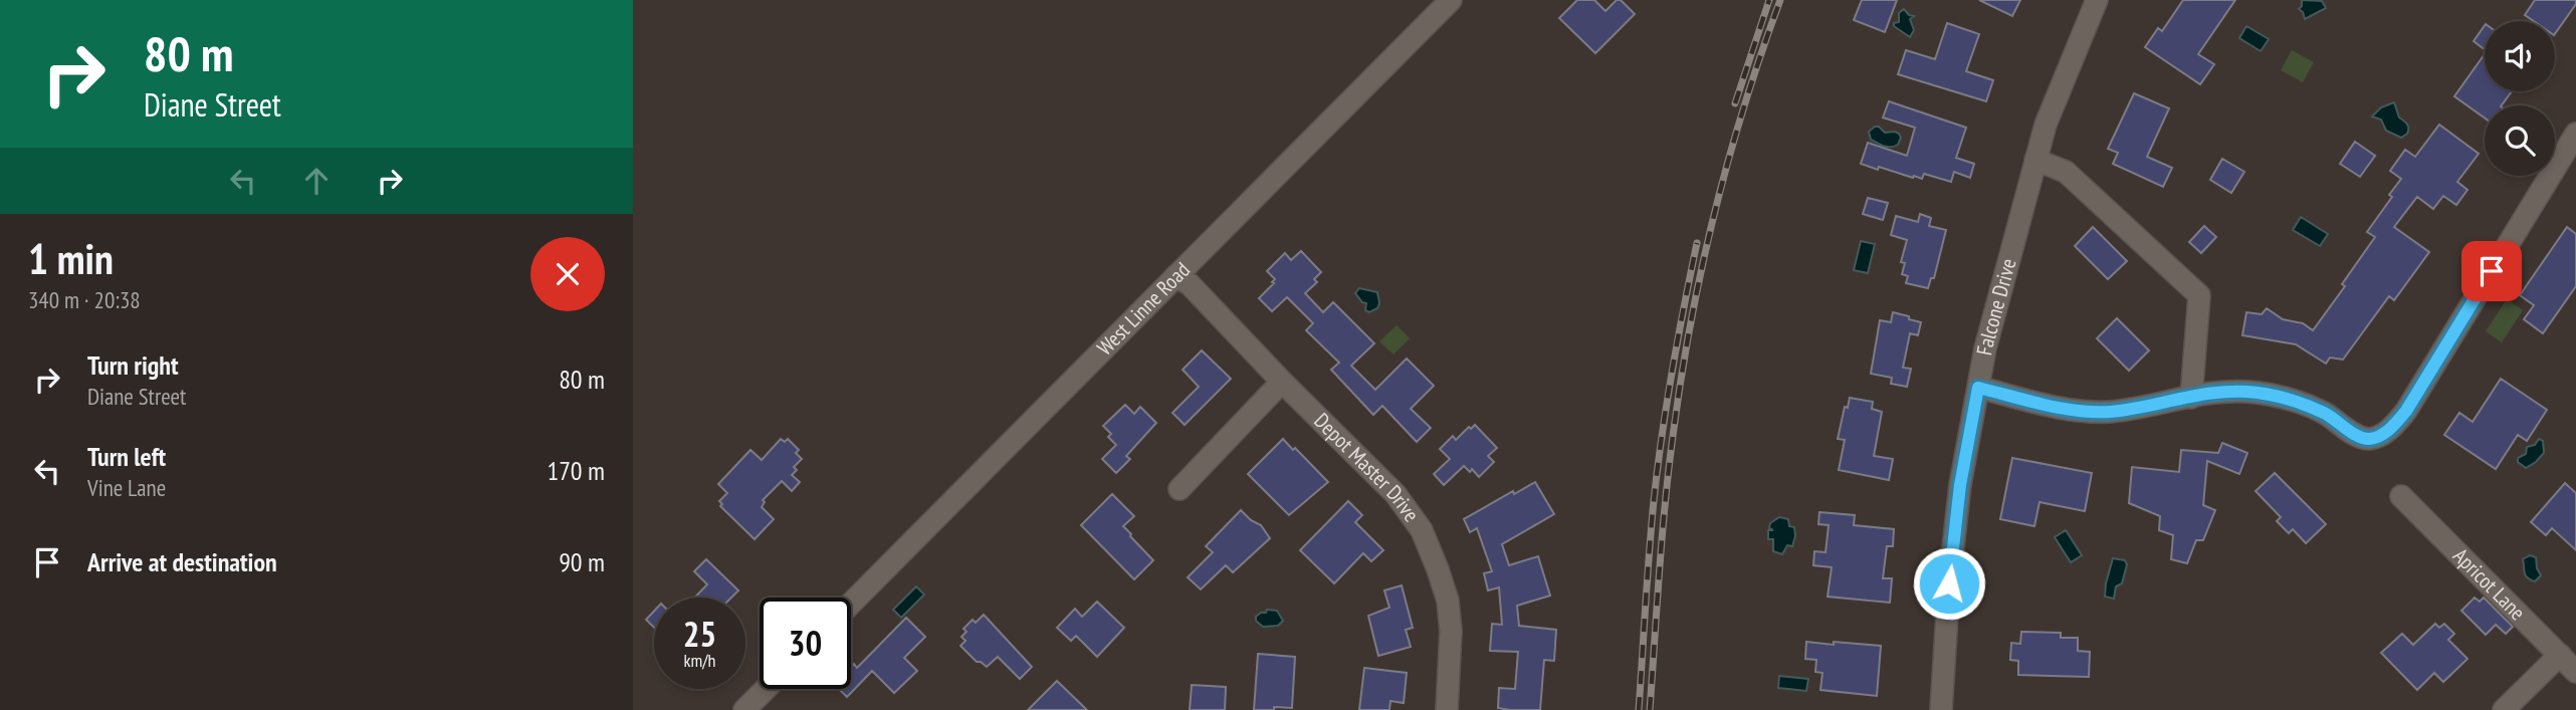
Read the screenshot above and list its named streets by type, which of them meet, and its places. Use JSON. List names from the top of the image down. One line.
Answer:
{"streets":{"street":["Falcone Drive","West Linne Road","Depot Master Drive","Apricot Lane"]},"crossings":[["West Linne Road","Depot Master Drive"]],"page":{"turn":["80 m","Diane Street"],"heading":["1 min","340 m · 20:38"],"list":[{"name":"Turn right","note":"Diane Street","value":"80 m"},{"name":"Turn left","note":"Vine Lane","value":"170 m"},{"name":"Arrive at destination","value":"90 m"}],"speed":"25 km/h","limit":"30"}}
